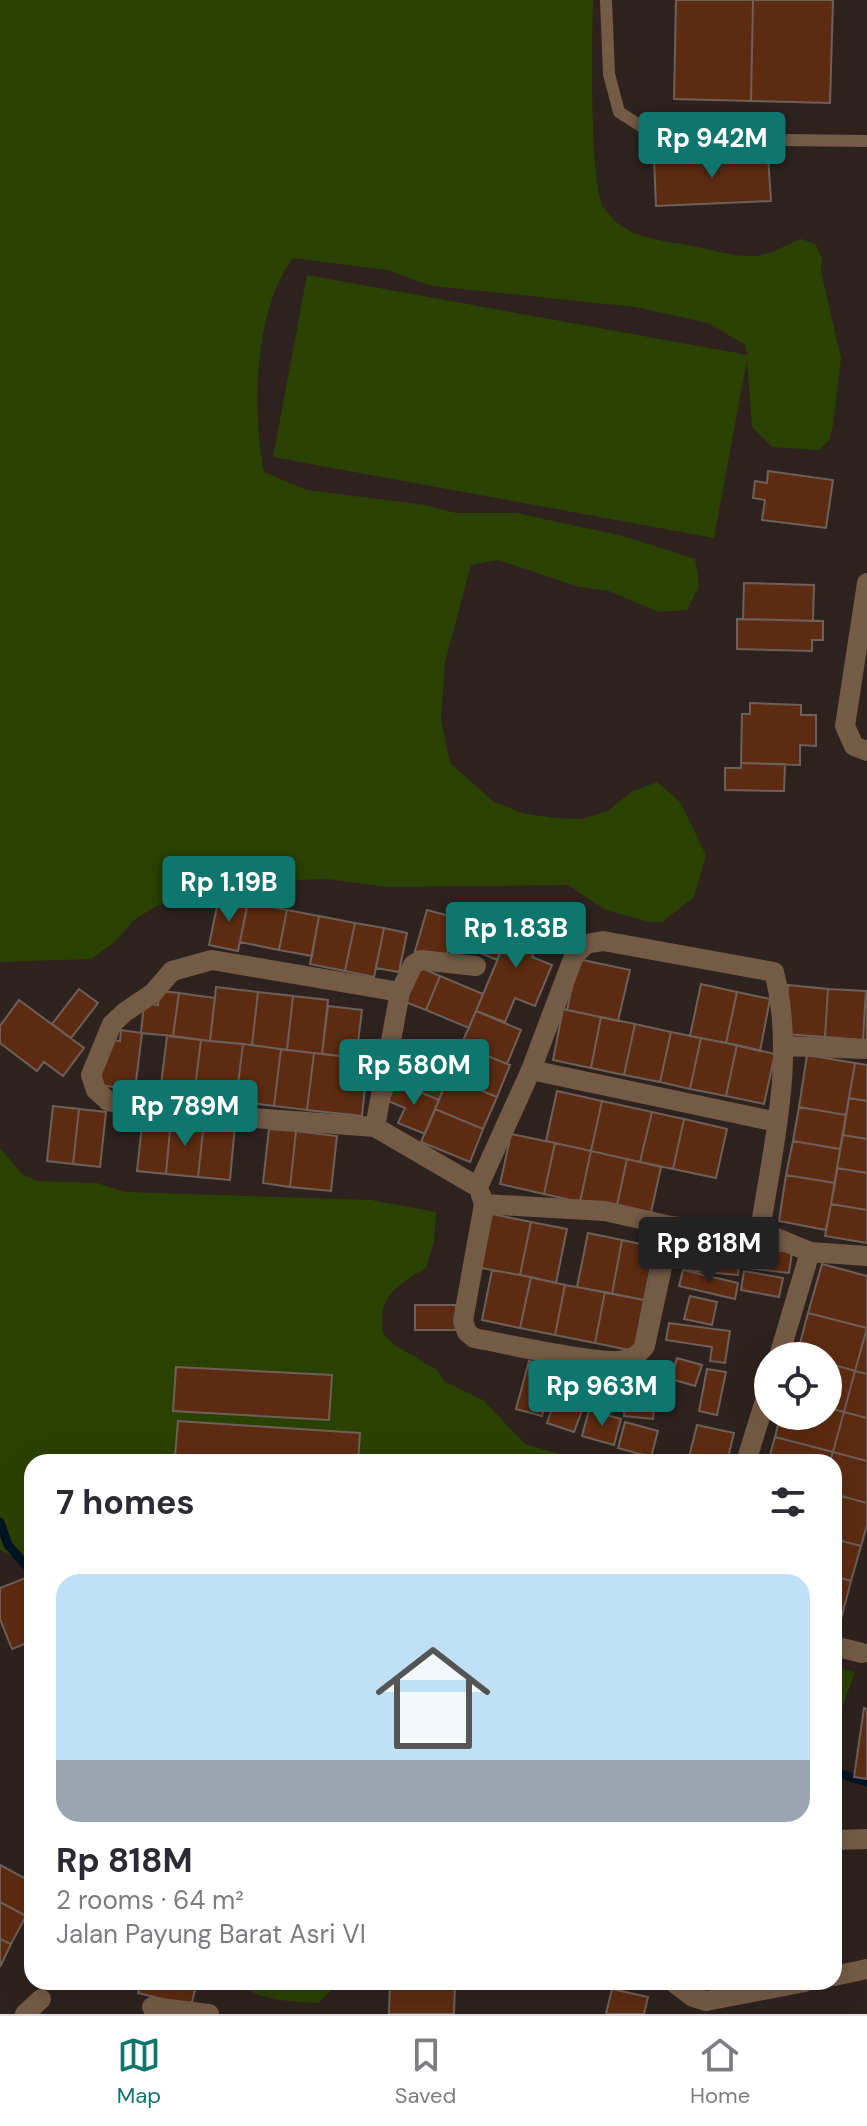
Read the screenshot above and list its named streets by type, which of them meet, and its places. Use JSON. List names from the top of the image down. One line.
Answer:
{"page":{"price":["Rp 942M","Rp 1.19B","Rp 1.83B","Rp 580M","Rp 789M","Rp 818M","Rp 963M"],"heading":"7 homes","list":[{"name":"Rp 818M","note":"2 rooms · 64 m² · Jalan Payung Barat Asri VI"}],"tabs":["Map","Saved","Home"]}}
